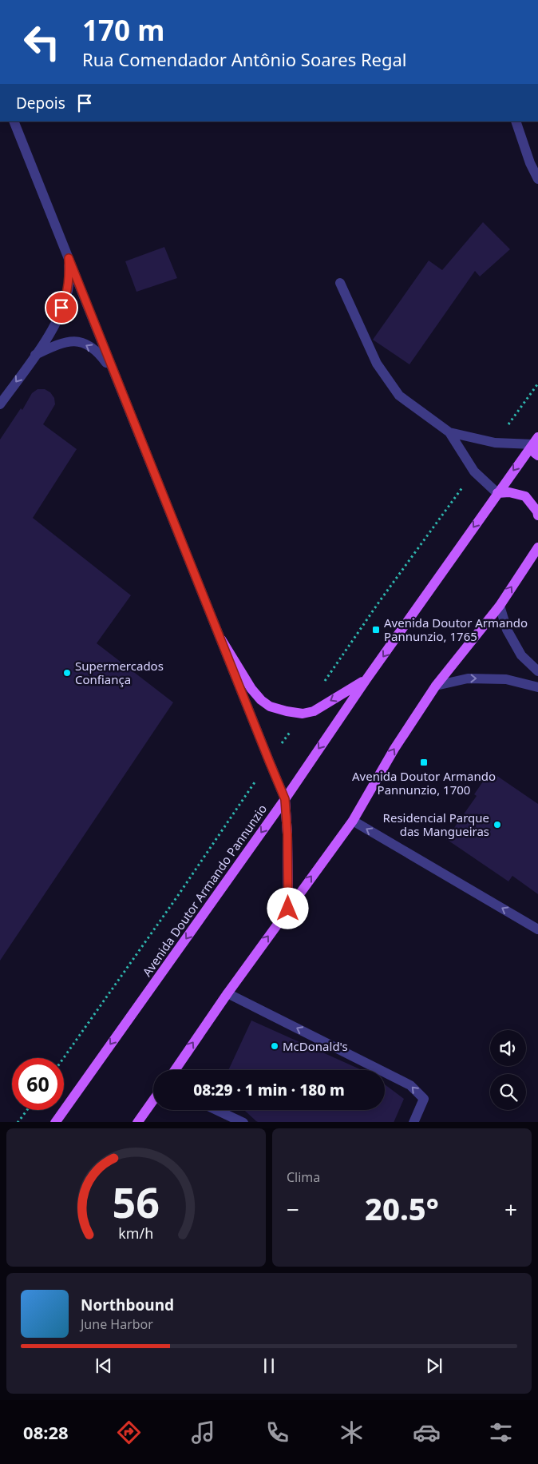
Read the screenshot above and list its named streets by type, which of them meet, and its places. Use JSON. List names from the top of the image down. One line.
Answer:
{"streets":{"main road":["Avenida Doutor Armando Pannunzio"]},"places":{"transit":["Avenida Doutor Armando Pannunzio, 1765","Avenida Doutor Armando Pannunzio, 1700"],"other":["Supermercados Confiança","Residencial Parque das Mangueiras","McDonald's"]},"page":{"turn":["170 m","Rua Comendador Antônio Soares Regal"],"then":"Depois","limit":"60","trip":"08:29 · 1 min · 180 m","tile":"Clima","heat":["−","20.5°","+"],"song":["Northbound","June Harbor"],"tabs":"08:28","gauge":["56","km/h"]}}
